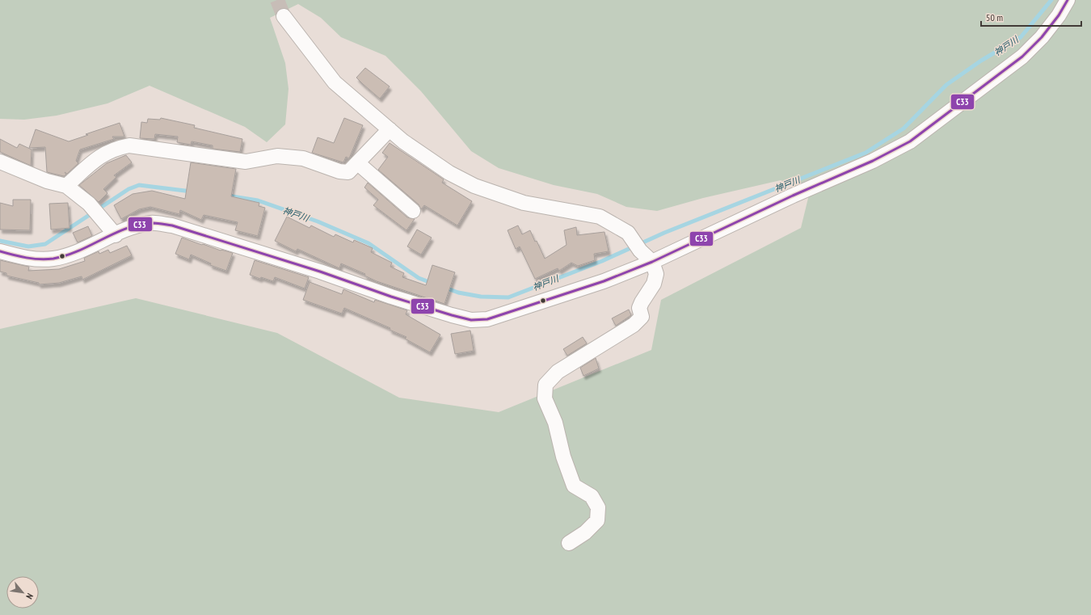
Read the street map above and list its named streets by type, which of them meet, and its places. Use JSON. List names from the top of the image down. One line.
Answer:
{"water":["神戸川"],"lines":["transit line C33"],"scale_bar":"50 m","north":"bottom right"}
